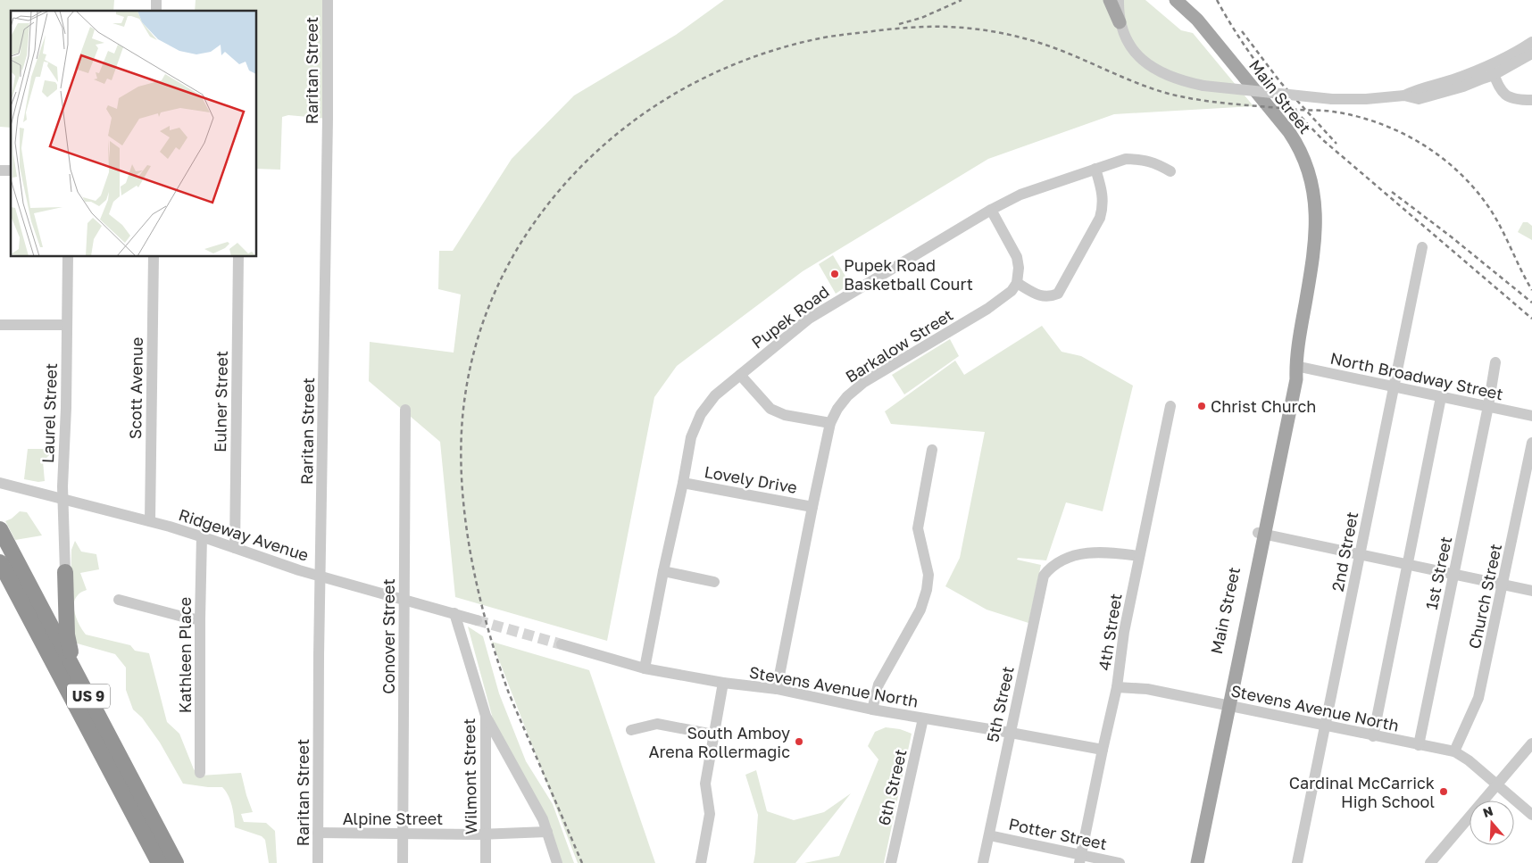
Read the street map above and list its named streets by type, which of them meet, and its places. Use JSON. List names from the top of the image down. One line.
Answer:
{"streets":{"highway":["US 9"],"main road":["Main Street"],"street":["Raritan Street","Pupek Road","Barkalow Street","North Broadway Street","Scott Avenue","Eulner Street","Laurel Street","Lovely Drive","Ridgeway Avenue","2nd Street","1st Street","Church Street","4th Street","Conover Street","Kathleen Place","Stevens Avenue North","5th Street","Wilmont Street","6th Street","Alpine Street","Potter Street"]},"crossings":[["Raritan Street","Ridgeway Avenue"],["Raritan Street","Alpine Street"],["Main Street","North Broadway Street"],["Main Street","Stevens Avenue North"],["Pupek Road","Lovely Drive"],["Pupek Road","Stevens Avenue North"],["Barkalow Street","Lovely Drive"],["Barkalow Street","Stevens Avenue North"],["North Broadway Street","2nd Street"],["North Broadway Street","1st Street"],["Scott Avenue","Ridgeway Avenue"],["Eulner Street","Ridgeway Avenue"],["Laurel Street","Ridgeway Avenue"],["Ridgeway Avenue","Conover Street"],["Ridgeway Avenue","Kathleen Place"],["Ridgeway Avenue","Wilmont Street"],["2nd Street","Stevens Avenue North"],["1st Street","Stevens Avenue North"],["Church Street","Stevens Avenue North"],["4th Street","Stevens Avenue North"],["4th Street","5th Street"],["4th Street","Potter Street"],["Conover Street","Alpine Street"],["Stevens Avenue North","5th Street"],["Stevens Avenue North","6th Street"],["5th Street","Potter Street"],["Wilmont Street","Alpine Street"]],"places":["Pupek Road Basketball Court","Christ Church","South Amboy Arena Rollermagic","Cardinal McCarrick High School"],"north":"top"}
